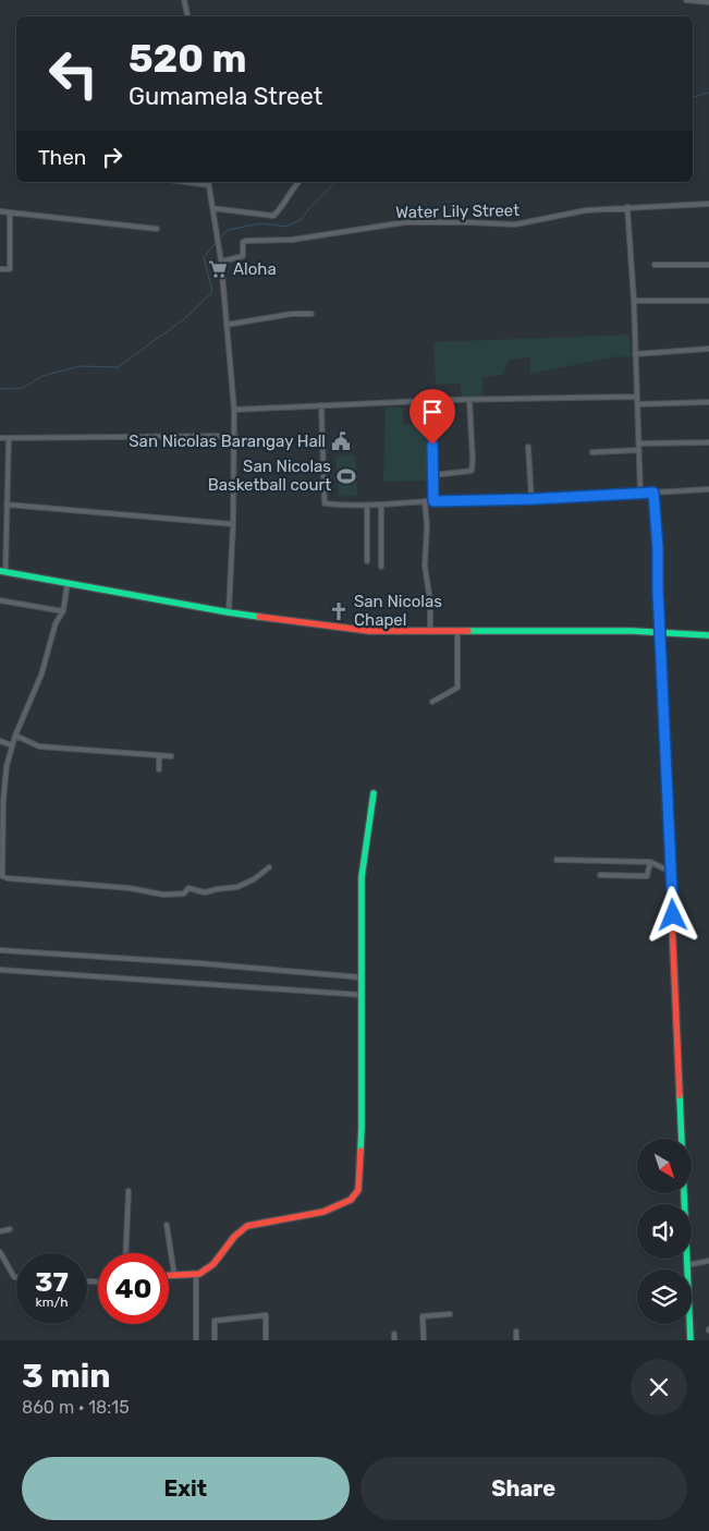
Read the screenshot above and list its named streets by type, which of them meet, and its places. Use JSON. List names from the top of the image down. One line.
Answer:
{"streets":{"street":["Water Lily Street"]},"places":{"supermarket":["Aloha"],"public building":["San Nicolas Barangay Hall"],"sports":["San Nicolas Basketball court"],"church":["San Nicolas Chapel"]},"north":"bottom right","page":{"turn":["520 m","Gumamela Street"],"then":"Then","speed":"37 km/h","limit":"40","heading":["3 min","860 m · 18:15"],"buttons":["Exit","Share"]}}
